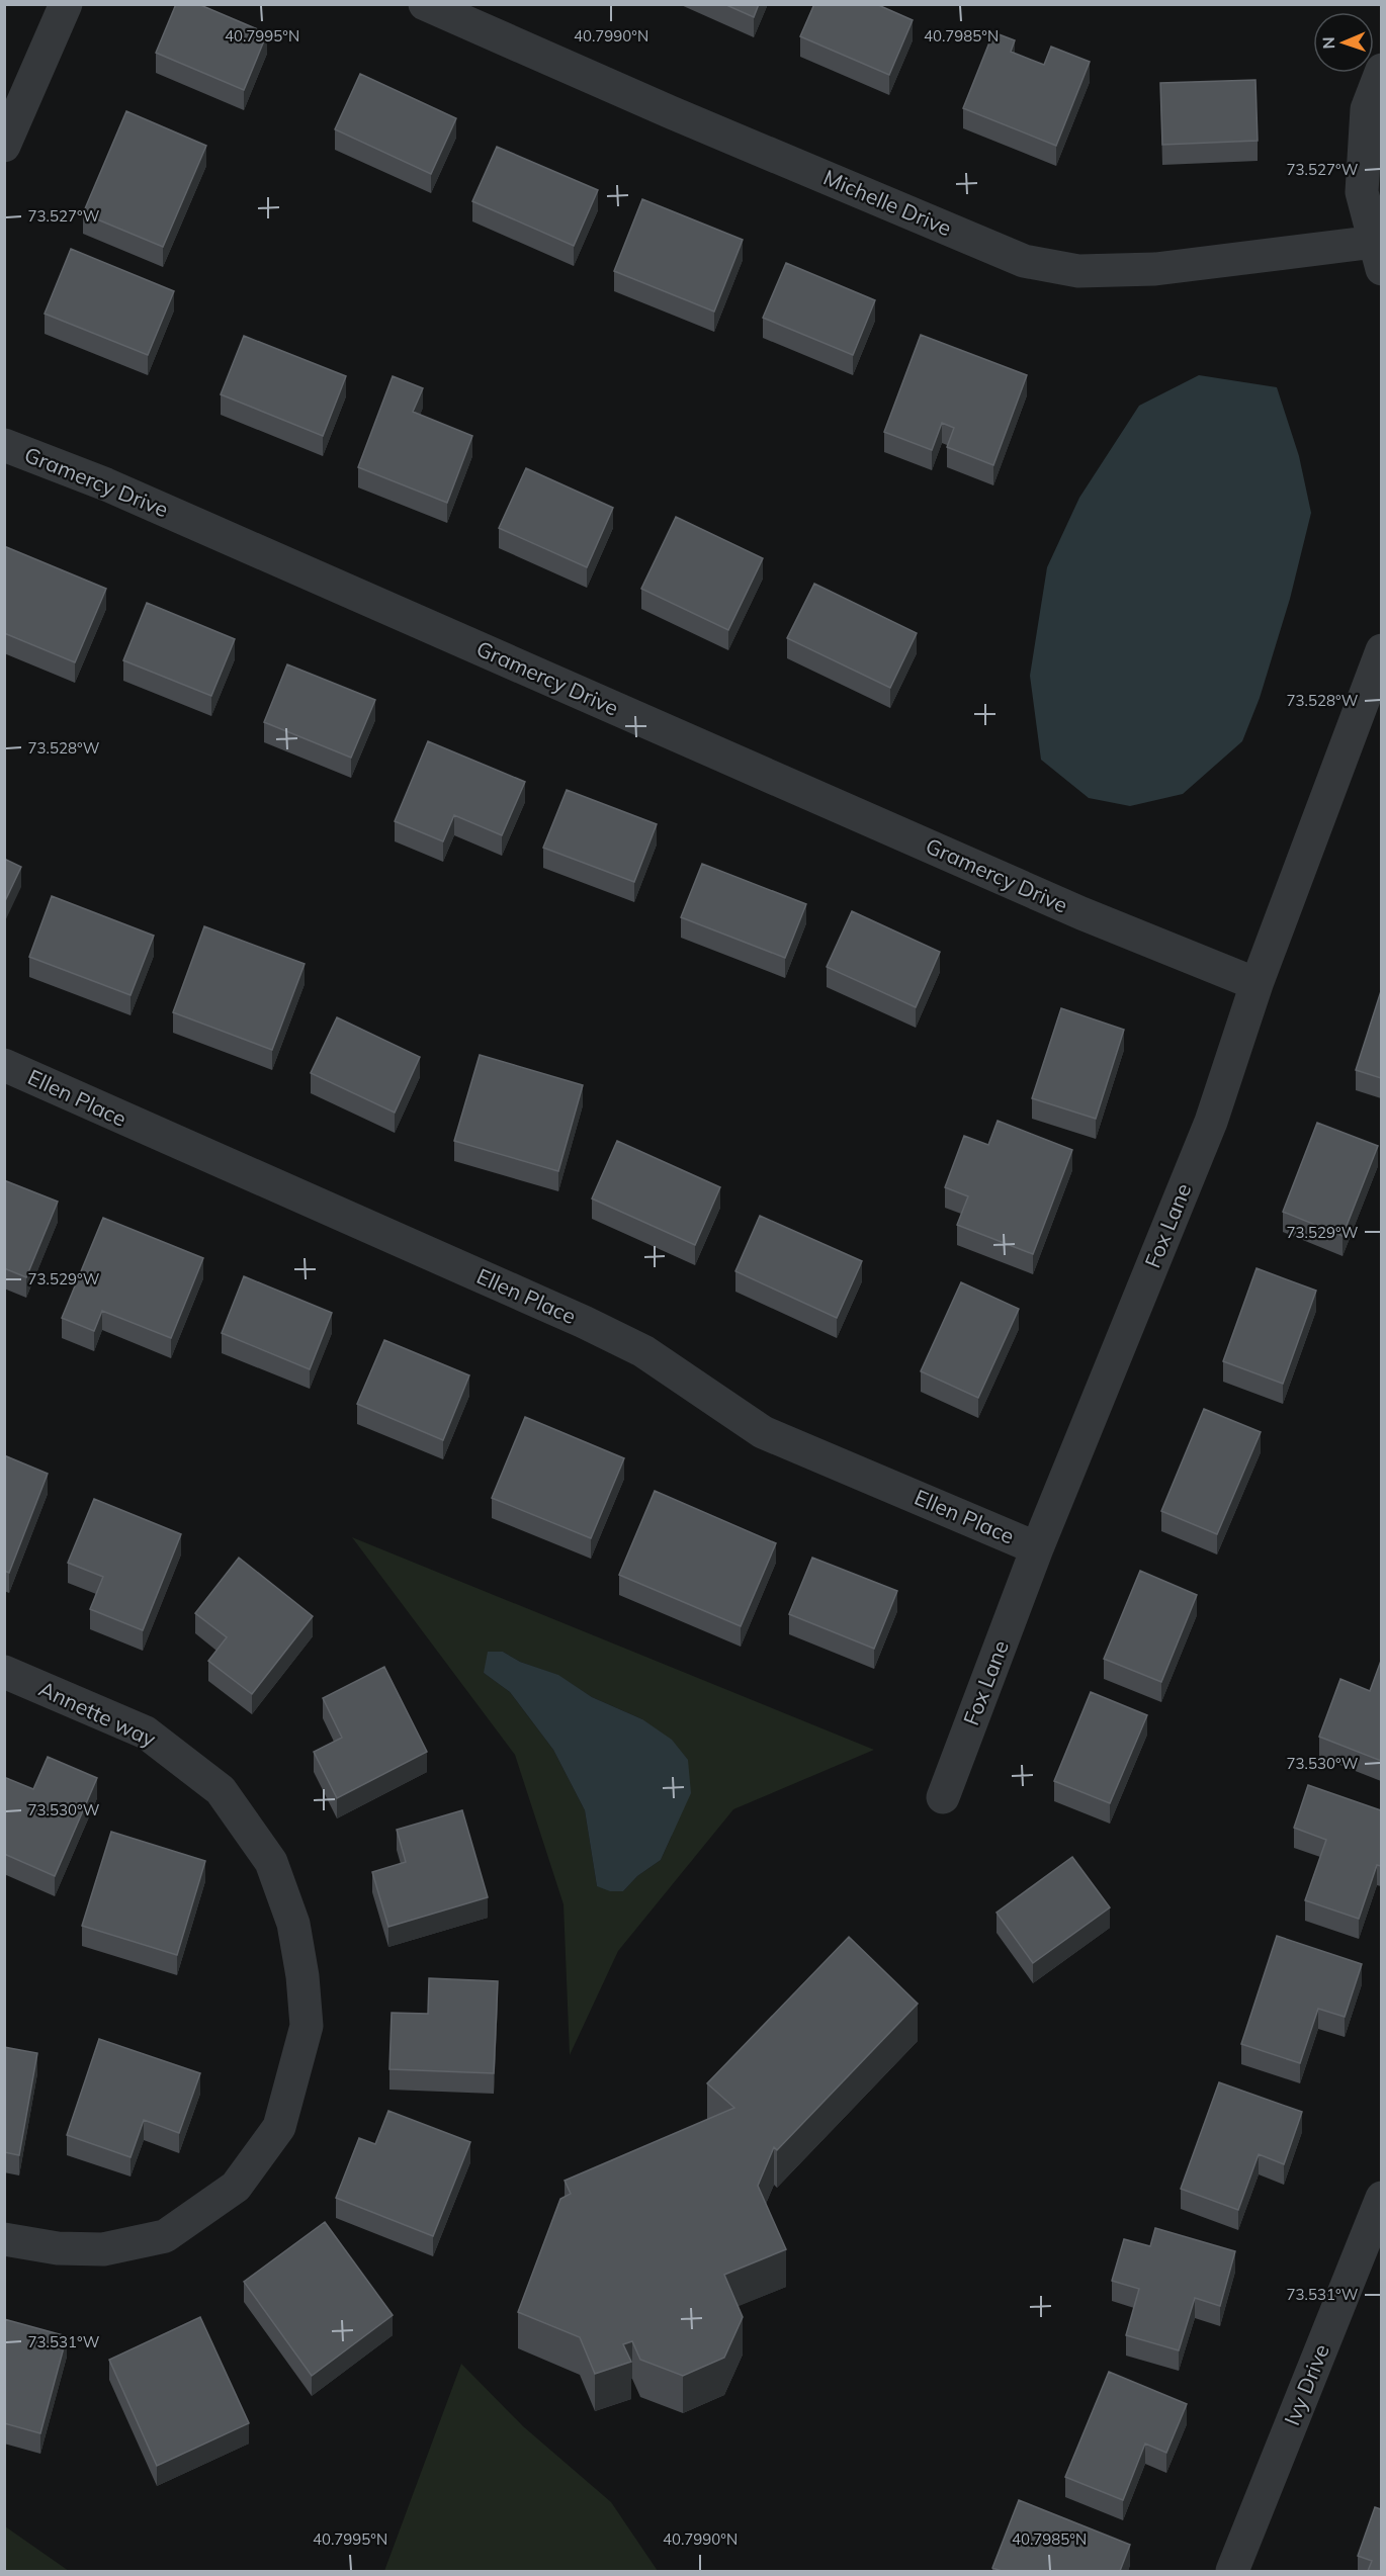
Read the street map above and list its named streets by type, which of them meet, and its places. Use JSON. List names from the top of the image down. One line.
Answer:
{"streets":{"street":["Michelle Drive","Gramercy Drive","Ellen Place","Fox Lane","Annette way","Ivy Drive"]},"crossings":[["Gramercy Drive","Fox Lane"],["Ellen Place","Fox Lane"]],"north":"left","coordinates":["40.7995°N","40.7990°N","40.7985°N","73.527°W","73.528°W","73.529°W","73.530°W","73.531°W"]}
